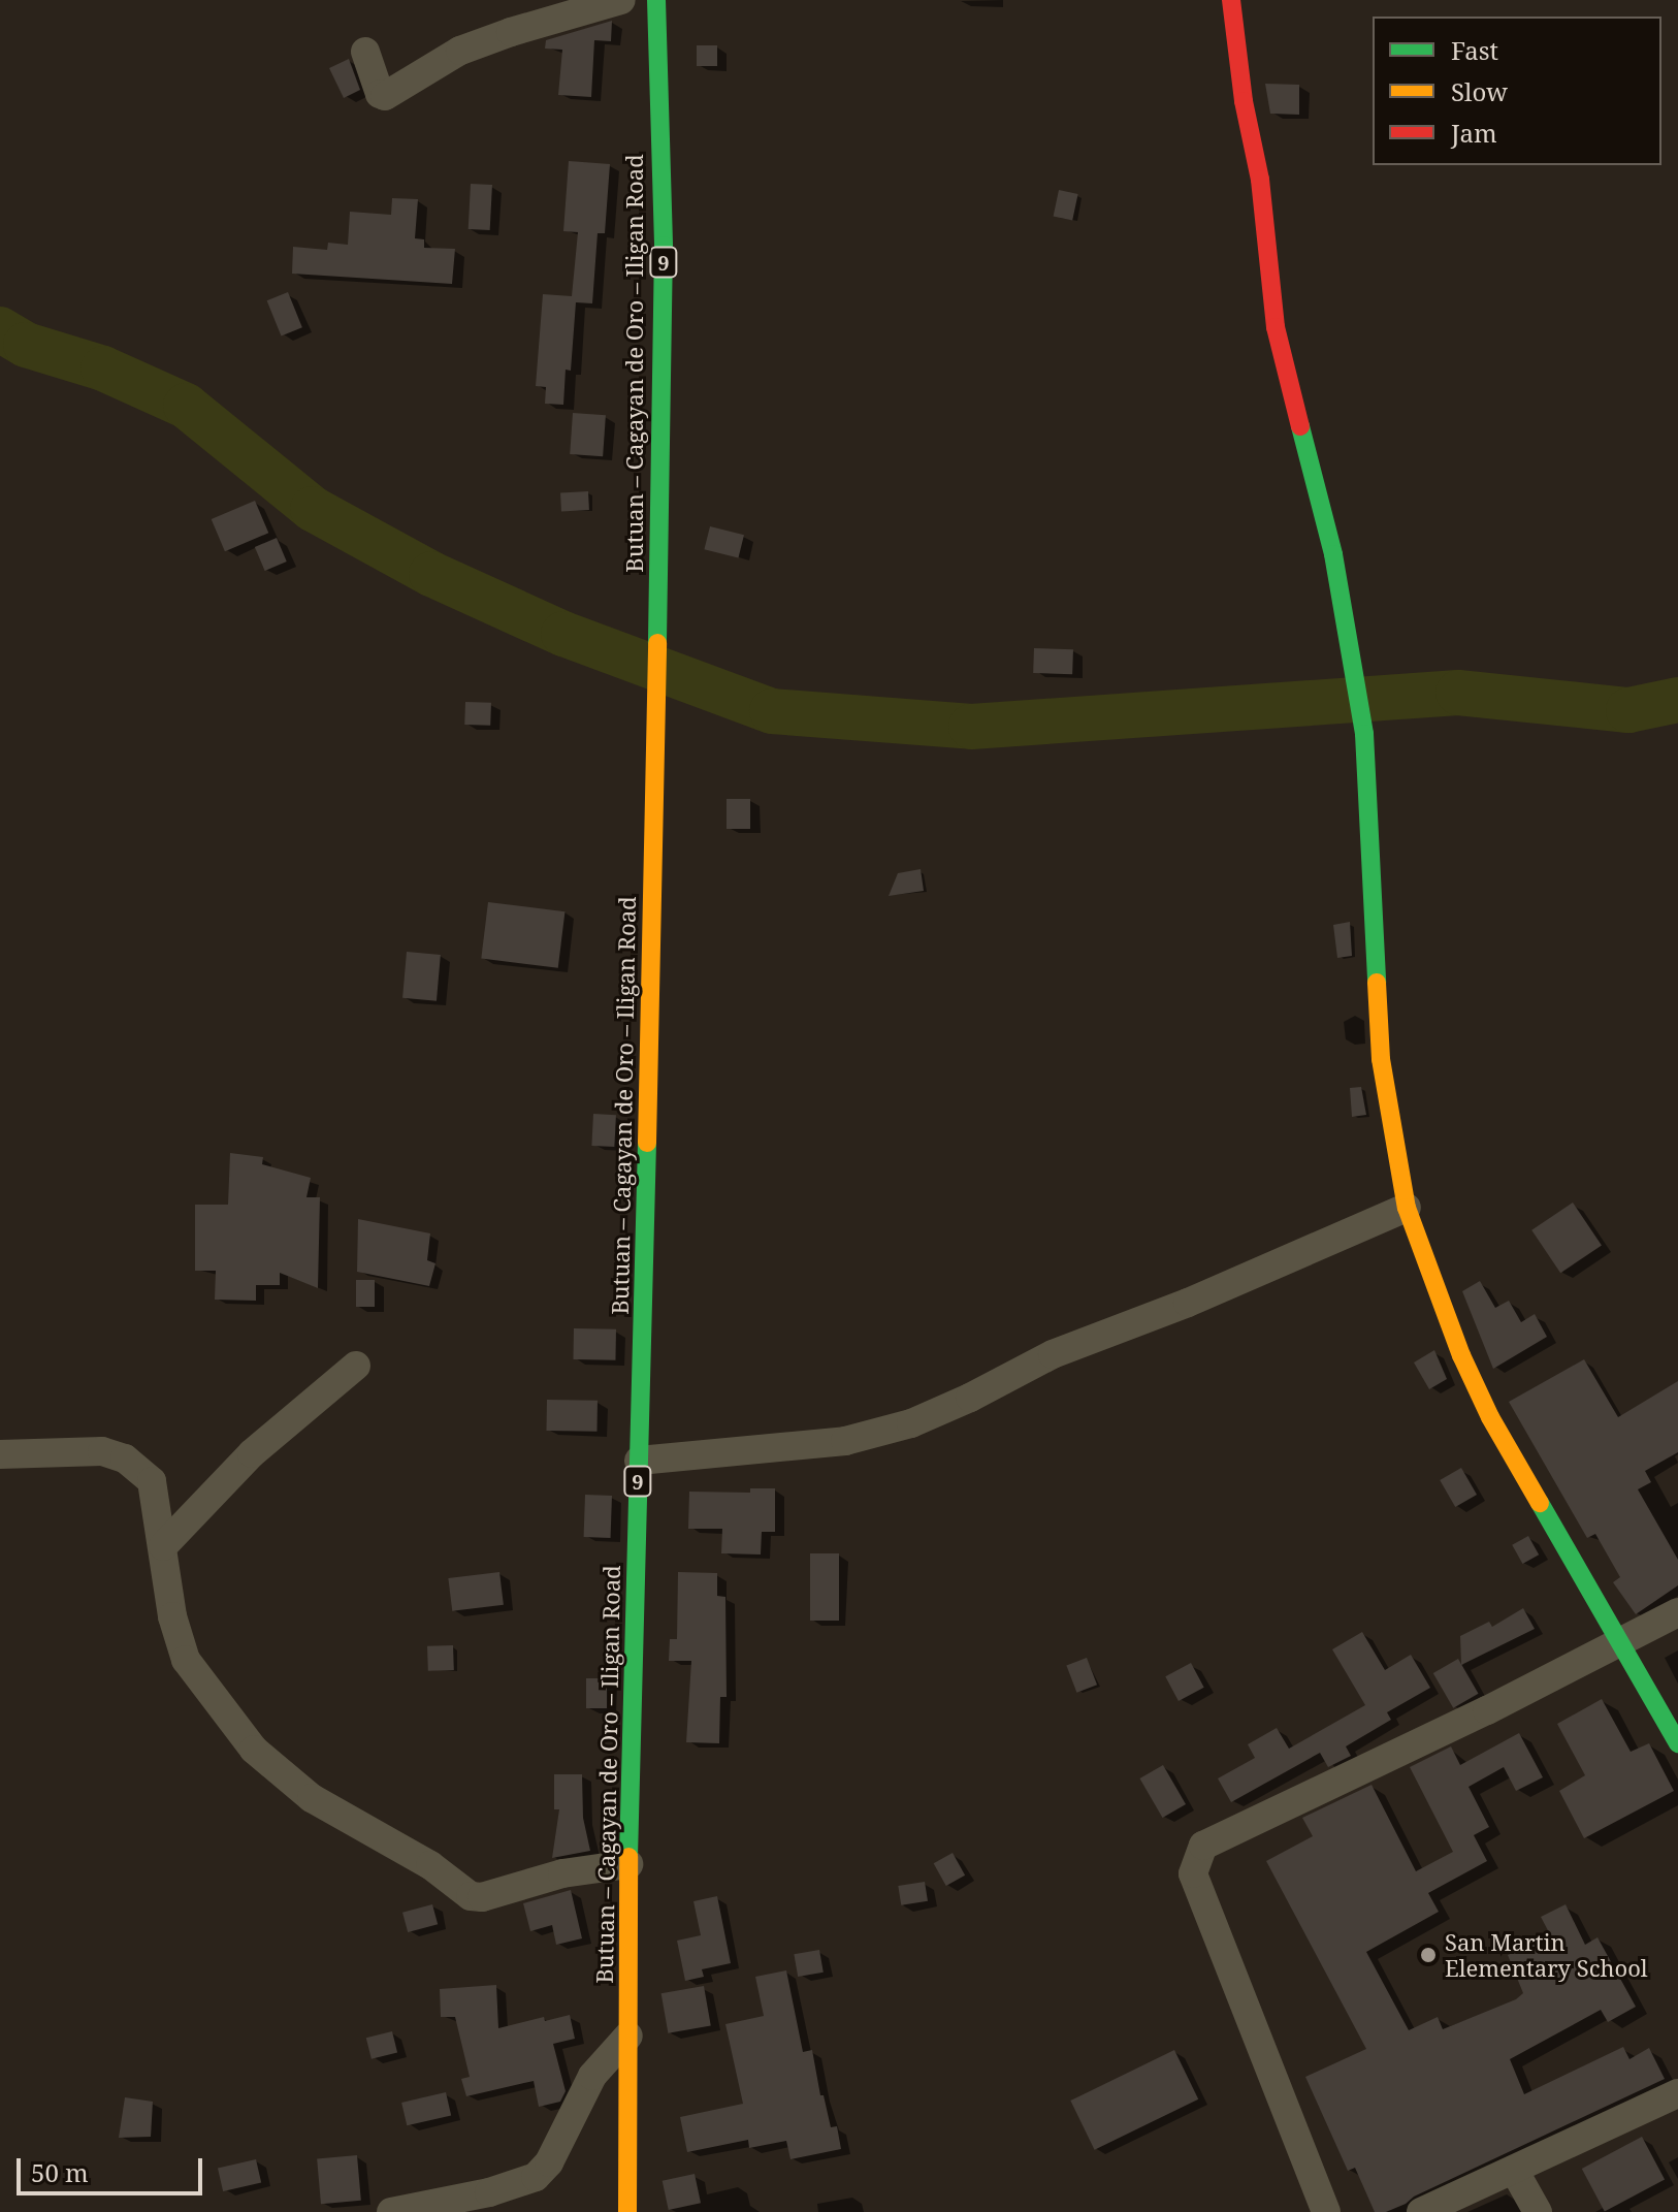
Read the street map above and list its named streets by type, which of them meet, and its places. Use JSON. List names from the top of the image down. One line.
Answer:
{"streets":{"main road":["9","Butuan – Cagayan de Oro – Iligan Road"]},"places":["San Martin Elementary School"],"legend":["Fast","Slow","Jam"],"scale_bar":"50 m"}
